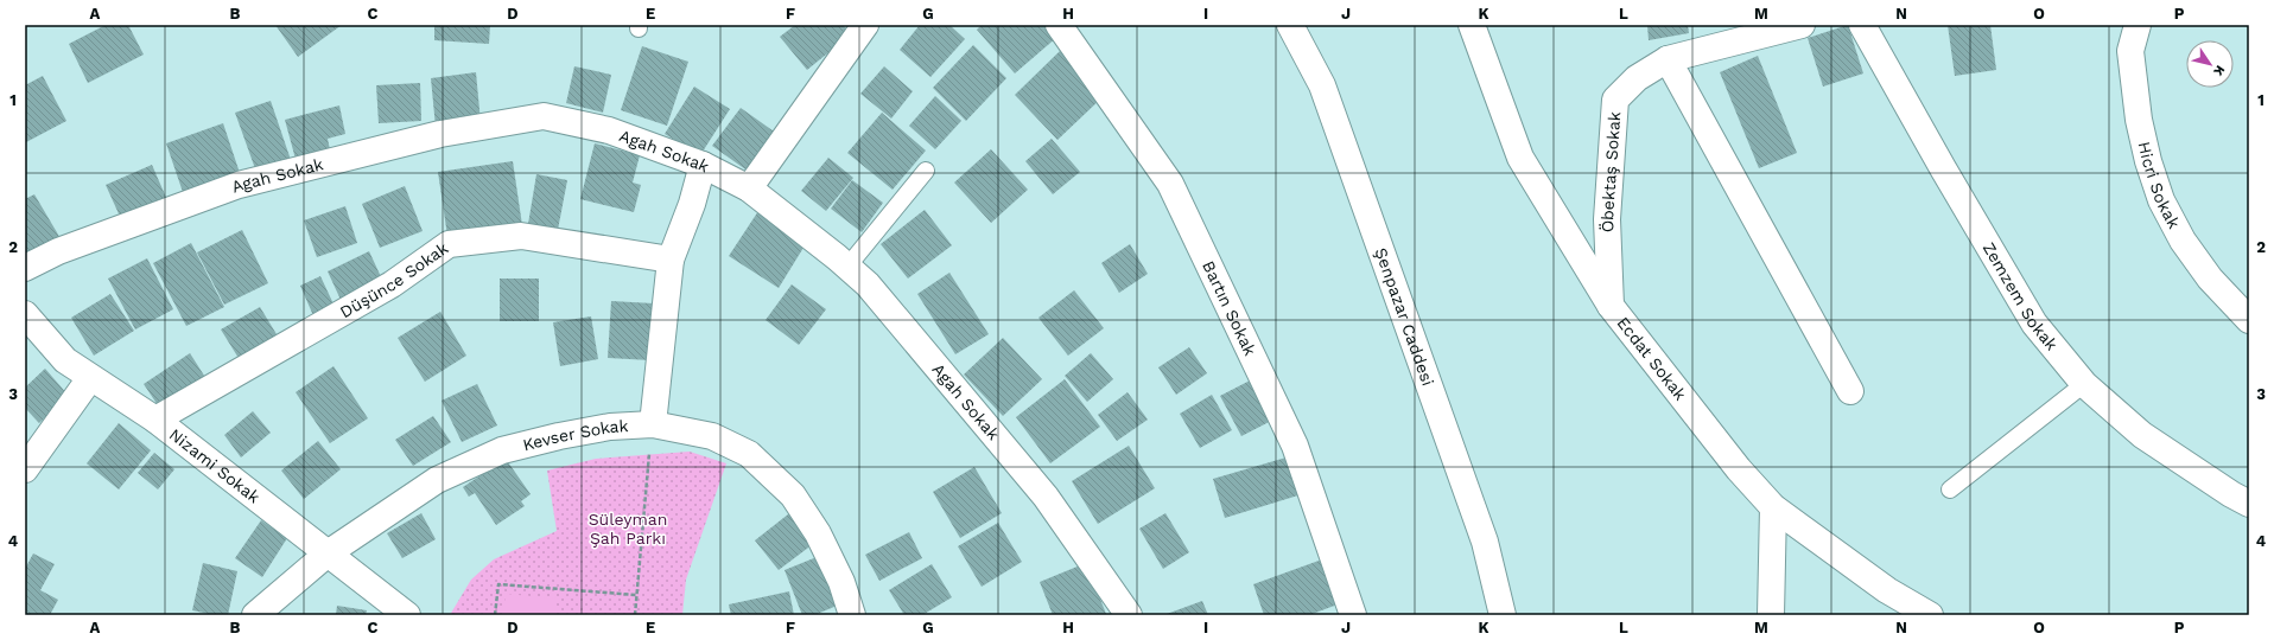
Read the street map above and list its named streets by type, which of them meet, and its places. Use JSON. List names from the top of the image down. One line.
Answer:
{"streets":{"street":["Agah Sokak","Öbektaş Sokak","Hicri Sokak","Düşünce Sokak","Zemzem Sokak","Bartın Sokak","Şenpazar Caddesi","Ecdat Sokak","Kevser Sokak","Nizami Sokak"]},"crossings":[["Öbektaş Sokak","Ecdat Sokak"],["Düşünce Sokak","Nizami Sokak"],["Kevser Sokak","Nizami Sokak"]],"parks":["Süleyman Şah Parkı"],"north":"bottom right","grid":{"columns":["A","B","C","D","E","F","G","H","I","J","K","L","M","N","O","P"],"rows":["1","2","3","4"]}}
